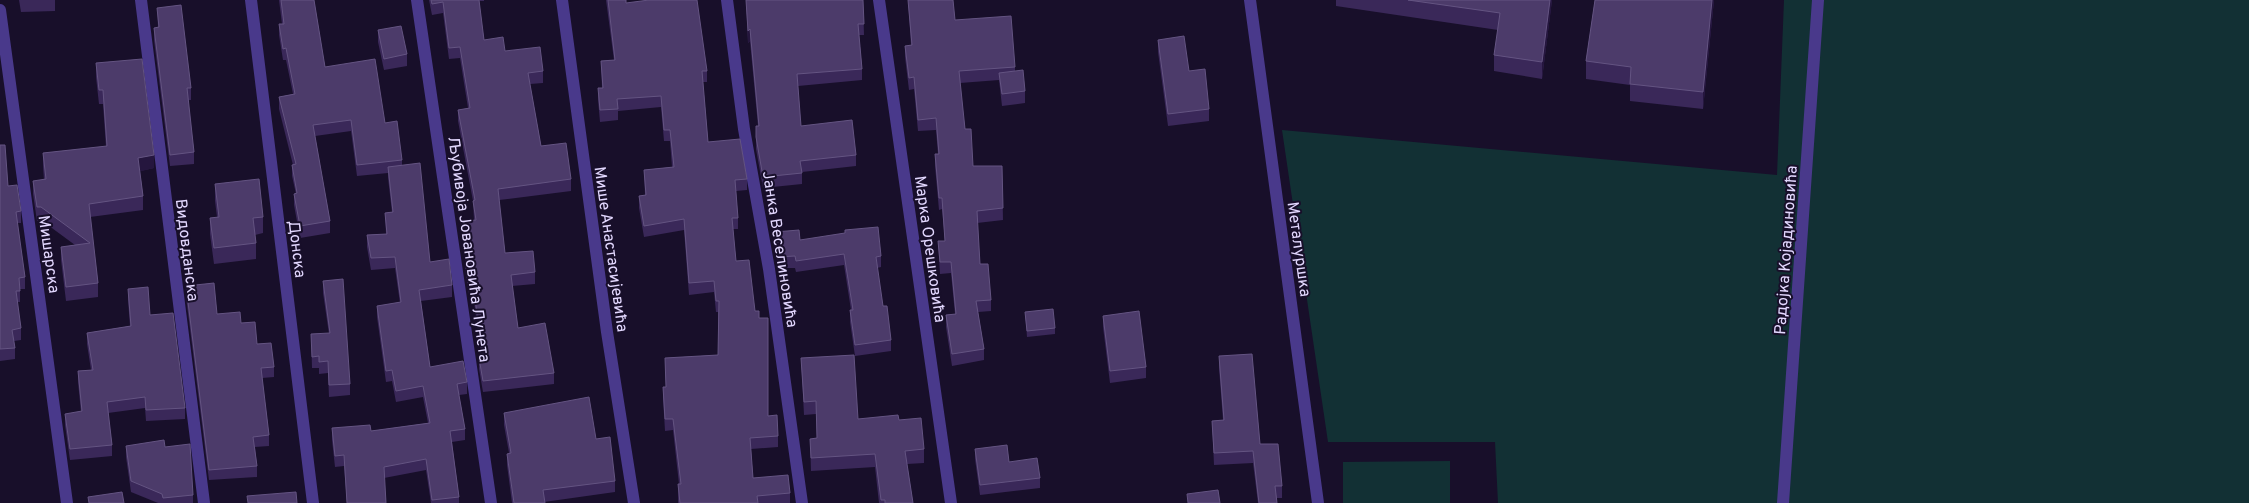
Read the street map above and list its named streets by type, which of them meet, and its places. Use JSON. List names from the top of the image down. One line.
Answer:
{"streets":{"street":["Донска","Љубивоја Јовановића Лунета","Мише Анастасијевића","Јанка Веселиновића","Марка Орешковића","Металуршка","Видовданска","Радојка Којадиновића","Мишарска"]}}
